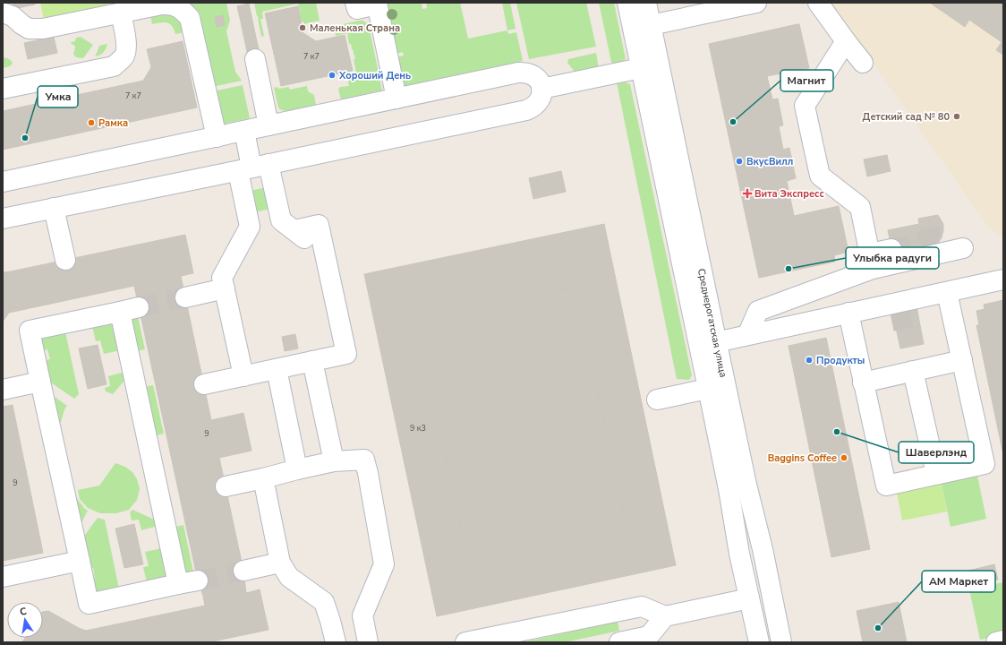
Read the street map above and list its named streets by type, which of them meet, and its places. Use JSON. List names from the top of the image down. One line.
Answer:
{"streets":{"street":["Среднерогатская улица"]},"places":{"other":["Маленькая Страна","Хороший День","Детский сад № 80","Магнит","Рамка","Умка","ВкусВилл","Улыбка радуги","Продукты","Шаверлэнд","Baggins Coffee","АМ Маркет"],"health":["Вита Экспресс"]},"house_numbers":["7 к7","7 к7","9 к3","9","9"],"north":"top"}
